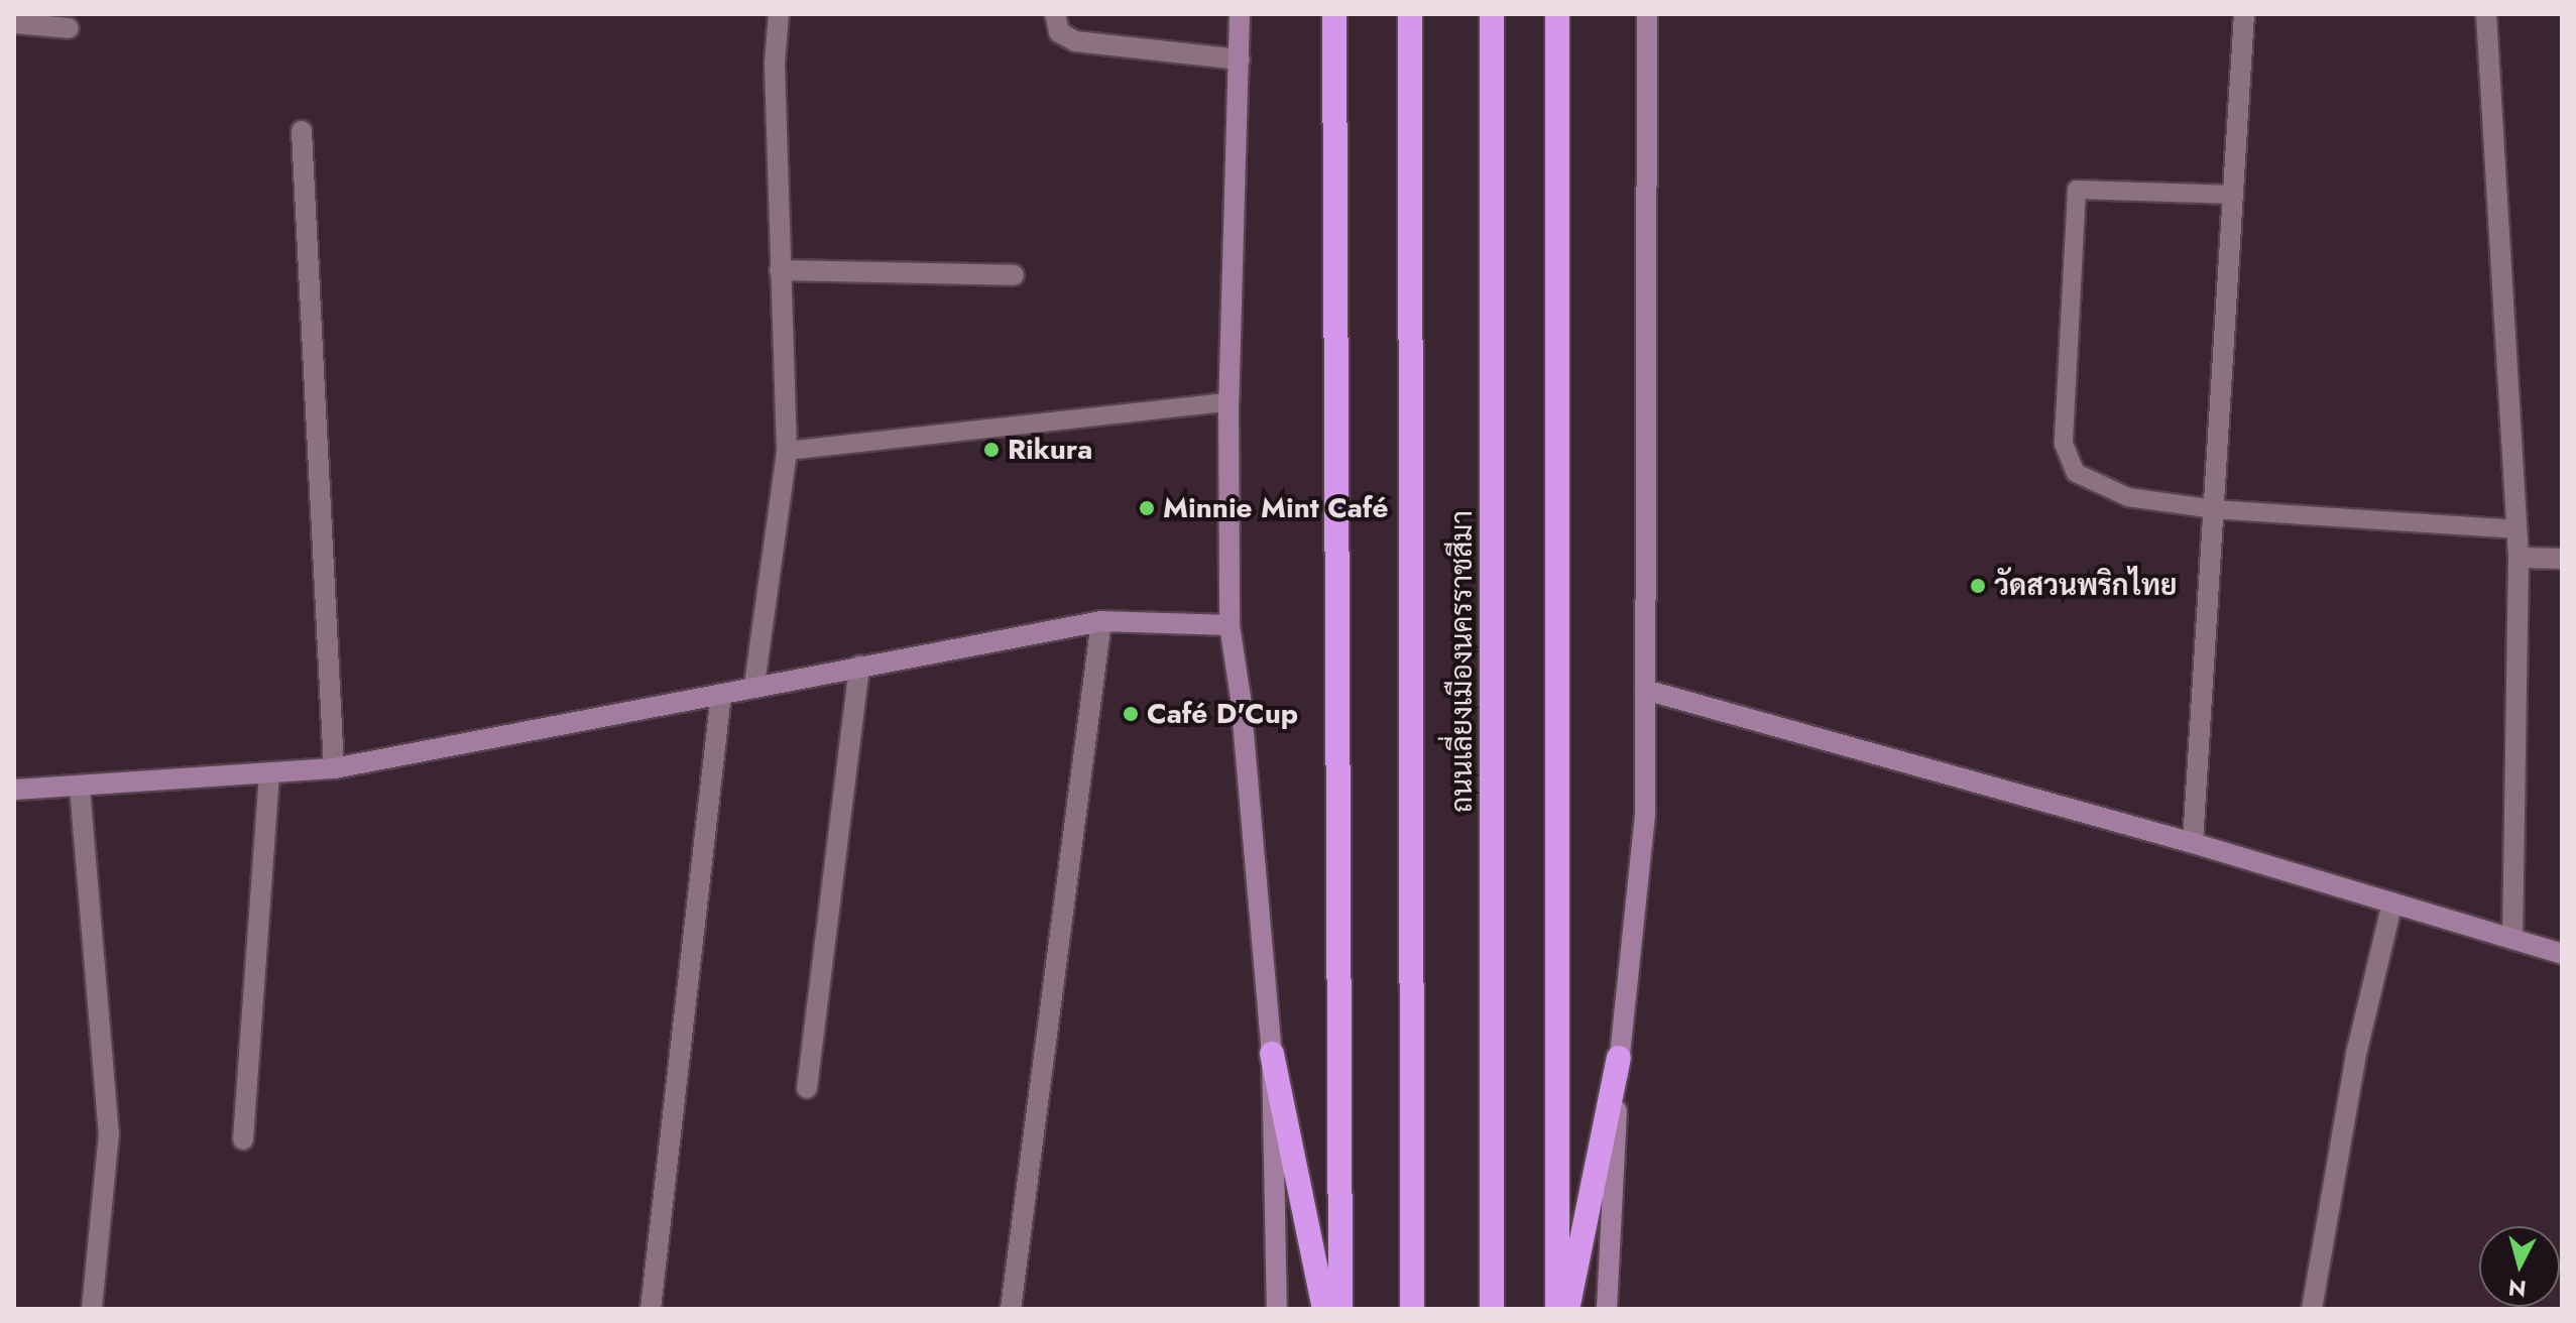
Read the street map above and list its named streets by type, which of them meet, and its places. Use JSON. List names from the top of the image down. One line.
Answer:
{"streets":{"highway":["ถนนเลี่ยงเมืองนครราชสีมา"]},"places":["Rikura","Minnie Mint Café","วัดสวนพริกไทย","Café D'Cup"],"north":"bottom"}
